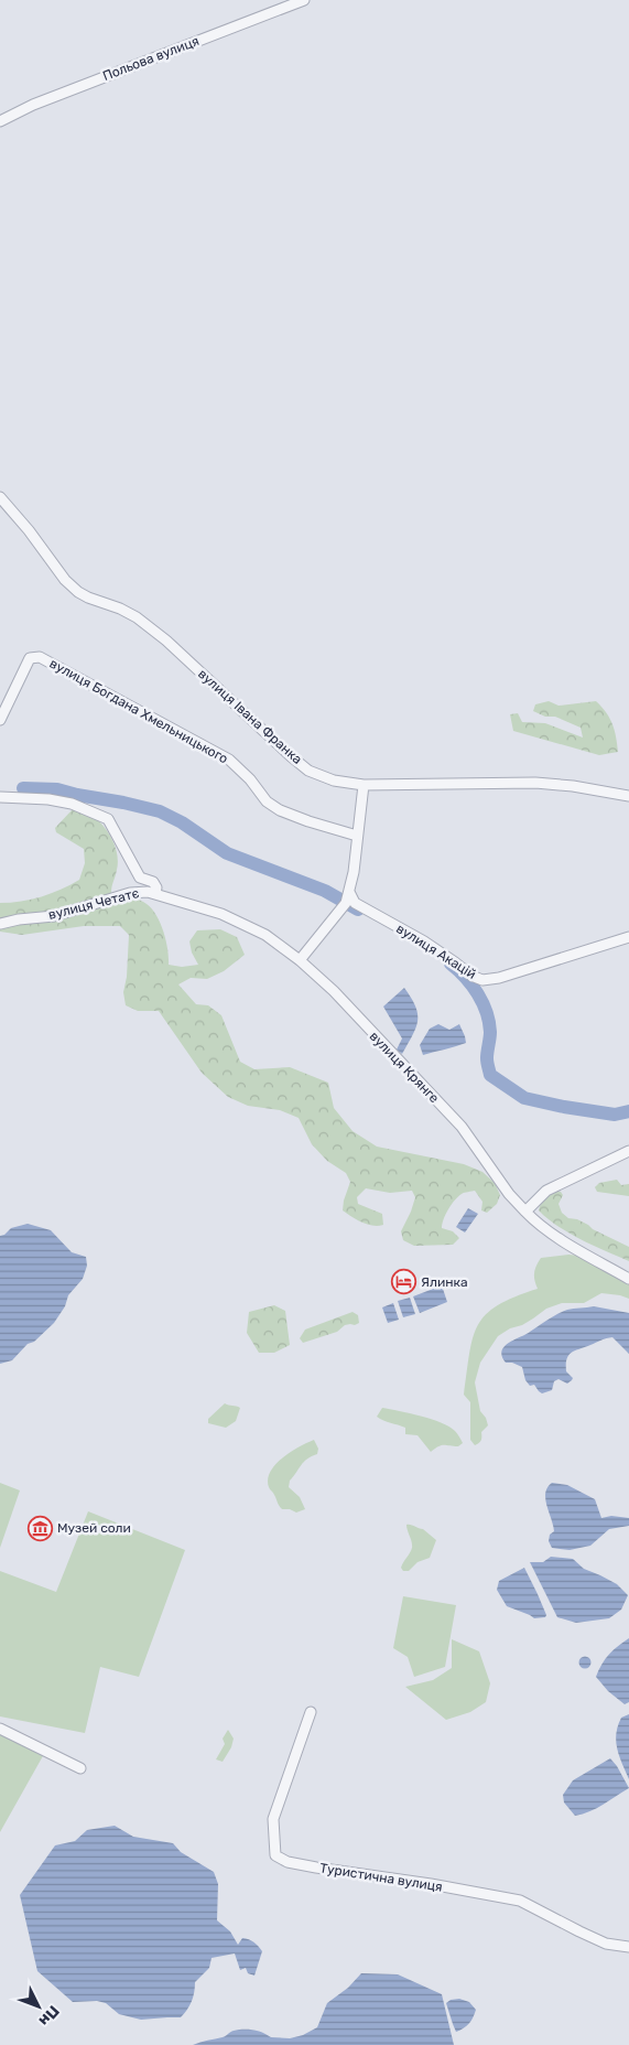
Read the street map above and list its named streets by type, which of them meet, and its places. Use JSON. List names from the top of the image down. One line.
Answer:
{"streets":{"street":["Польова вулиця","вулиця Богдана Хмельницького","вулиця Івана Франка","вулиця Четатє","вулиця Акацій","вулиця Крянге","Туристична вулиця"]},"crossings":[["вулиця Четатє","вулиця Крянге"]],"places":{"hotel":["Ялинка"],"museum":["Музей соли"]},"north":"bottom right"}
